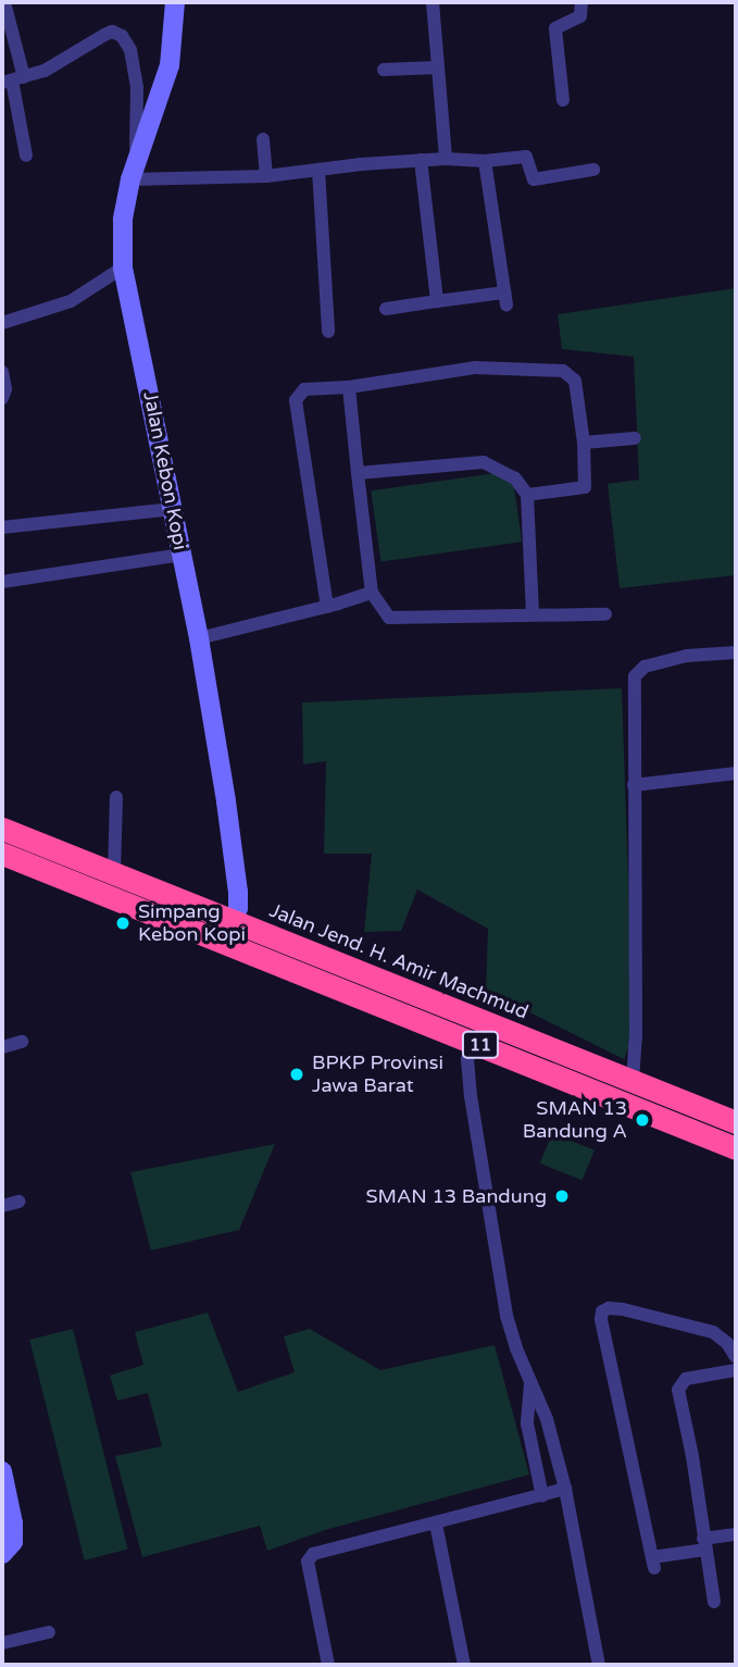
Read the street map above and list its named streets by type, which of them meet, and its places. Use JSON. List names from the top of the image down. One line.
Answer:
{"streets":{"highway":["Jalan Jend. H. Amir Machmud","11"],"main road":["Jalan Kebon Kopi"]},"crossings":[["Jalan Kebon Kopi","Jalan Jend. H. Amir Machmud"]],"places":["Simpang Kebon Kopi","BPKP Provinsi Jawa Barat","SMAN 13 Bandung A","SMAN 13 Bandung"]}
